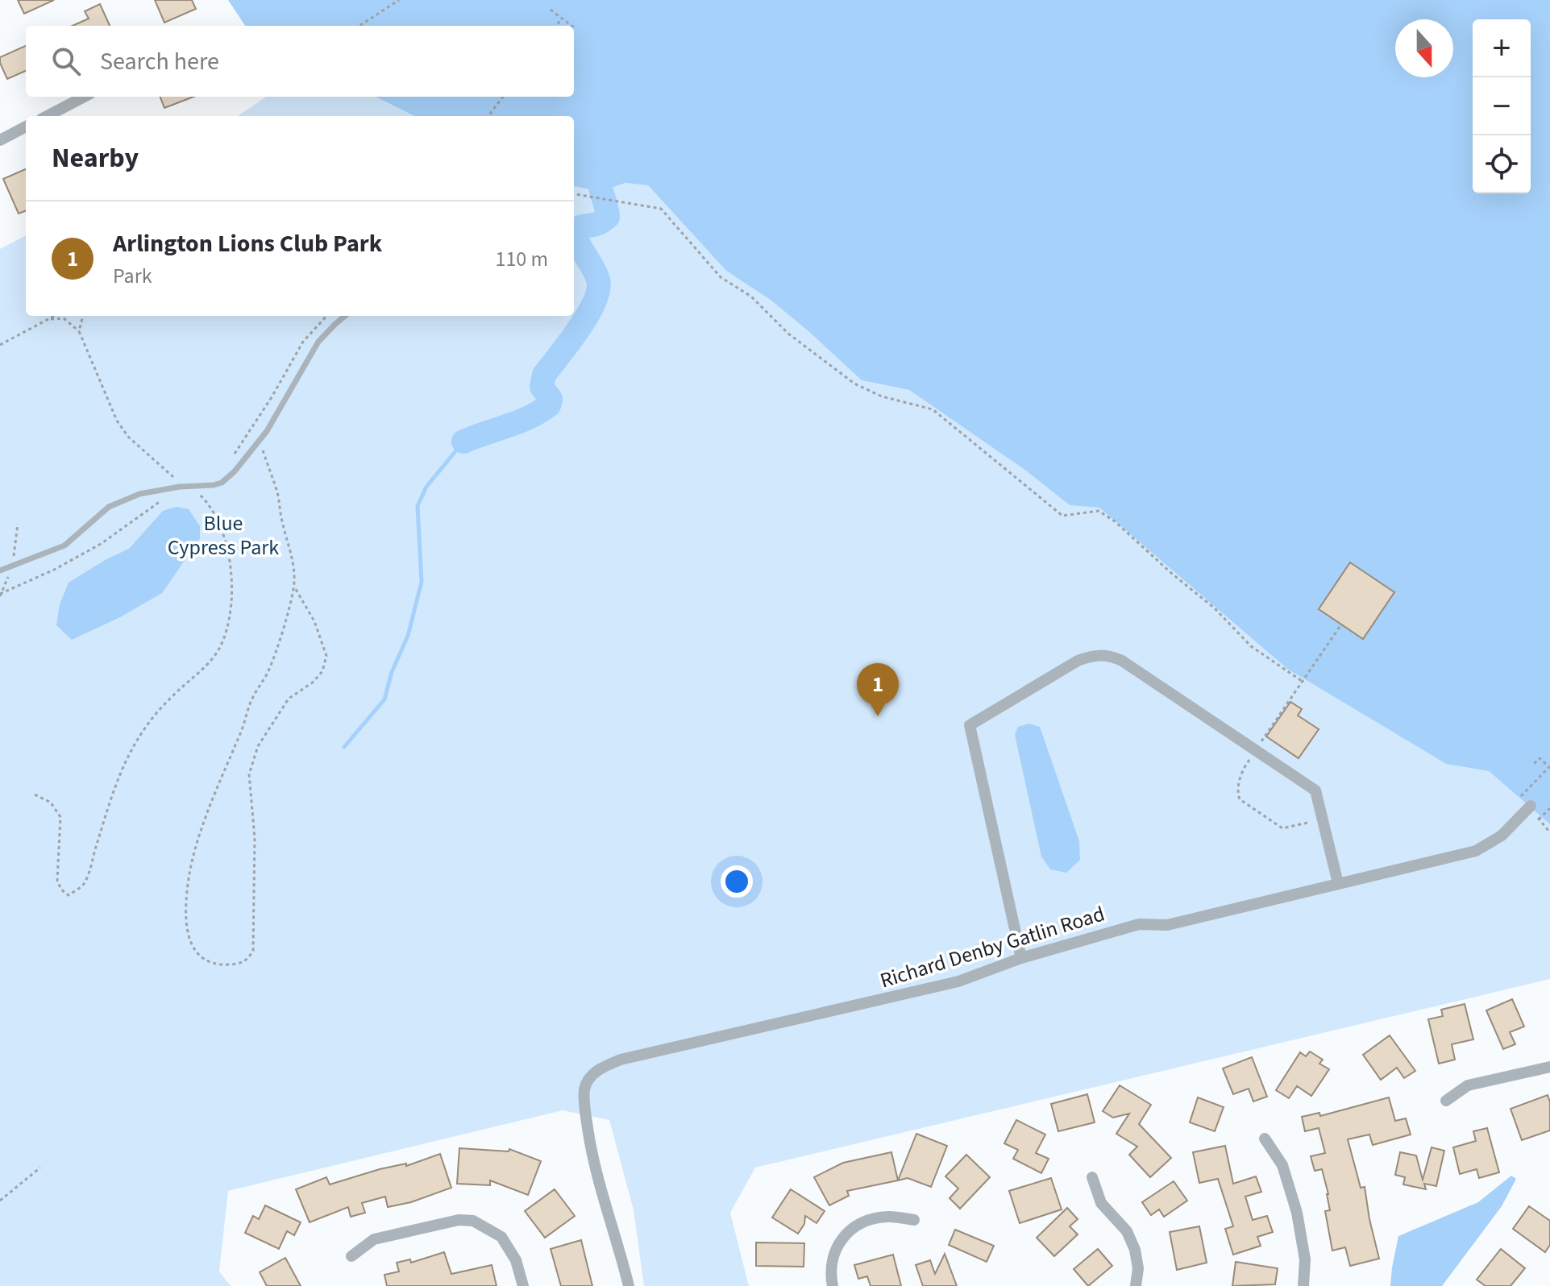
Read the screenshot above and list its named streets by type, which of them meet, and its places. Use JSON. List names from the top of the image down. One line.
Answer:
{"streets":{"street":["Richard Denby Gatlin Road"]},"parks":["Blue Cypress Park"],"north":"bottom","page":{"map_buttons":["+","−"],"search":"Search here","heading":"Nearby","list":[{"mark":"1","name":"Arlington Lions Club Park","note":"Park","value":"110 m"}],"pins":"1"}}
